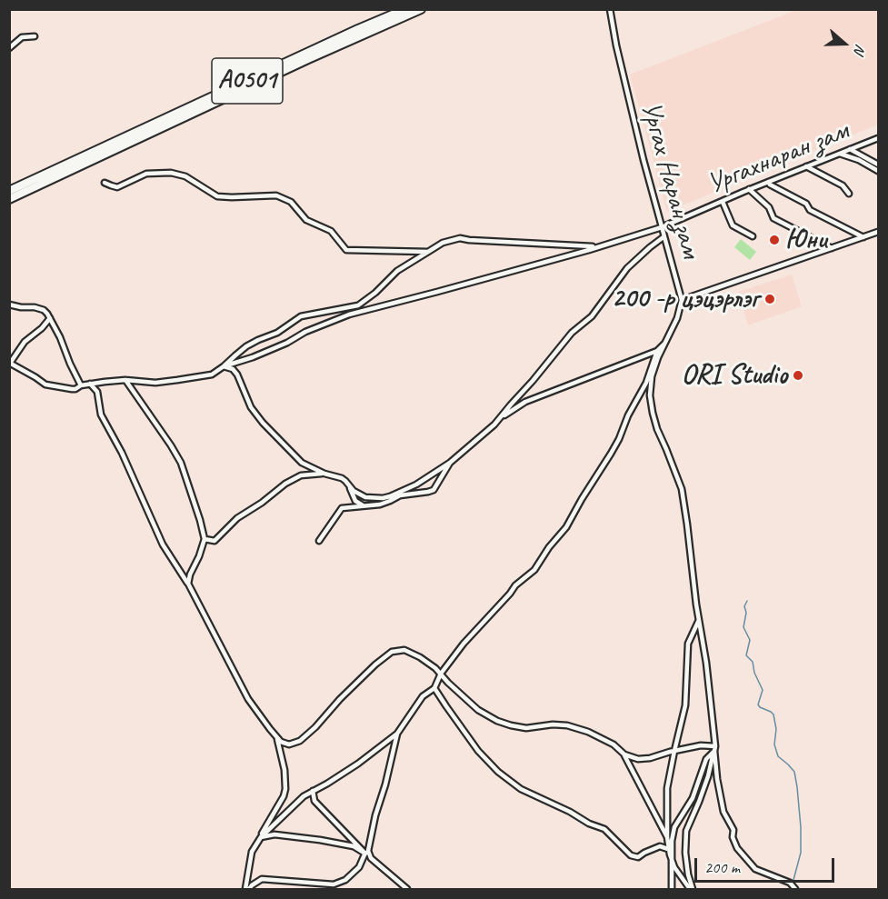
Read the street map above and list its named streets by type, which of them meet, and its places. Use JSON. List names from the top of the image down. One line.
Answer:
{"streets":{"highway":["A0501"],"street":["Ургахнаран зам","Ургах Наран зам"]},"crossings":[["Ургахнаран зам","Ургах Наран зам"]],"places":["Юни","200 -р цэцэрлэг","ORI Studio"],"scale_bar":"200 m","north":"right"}
